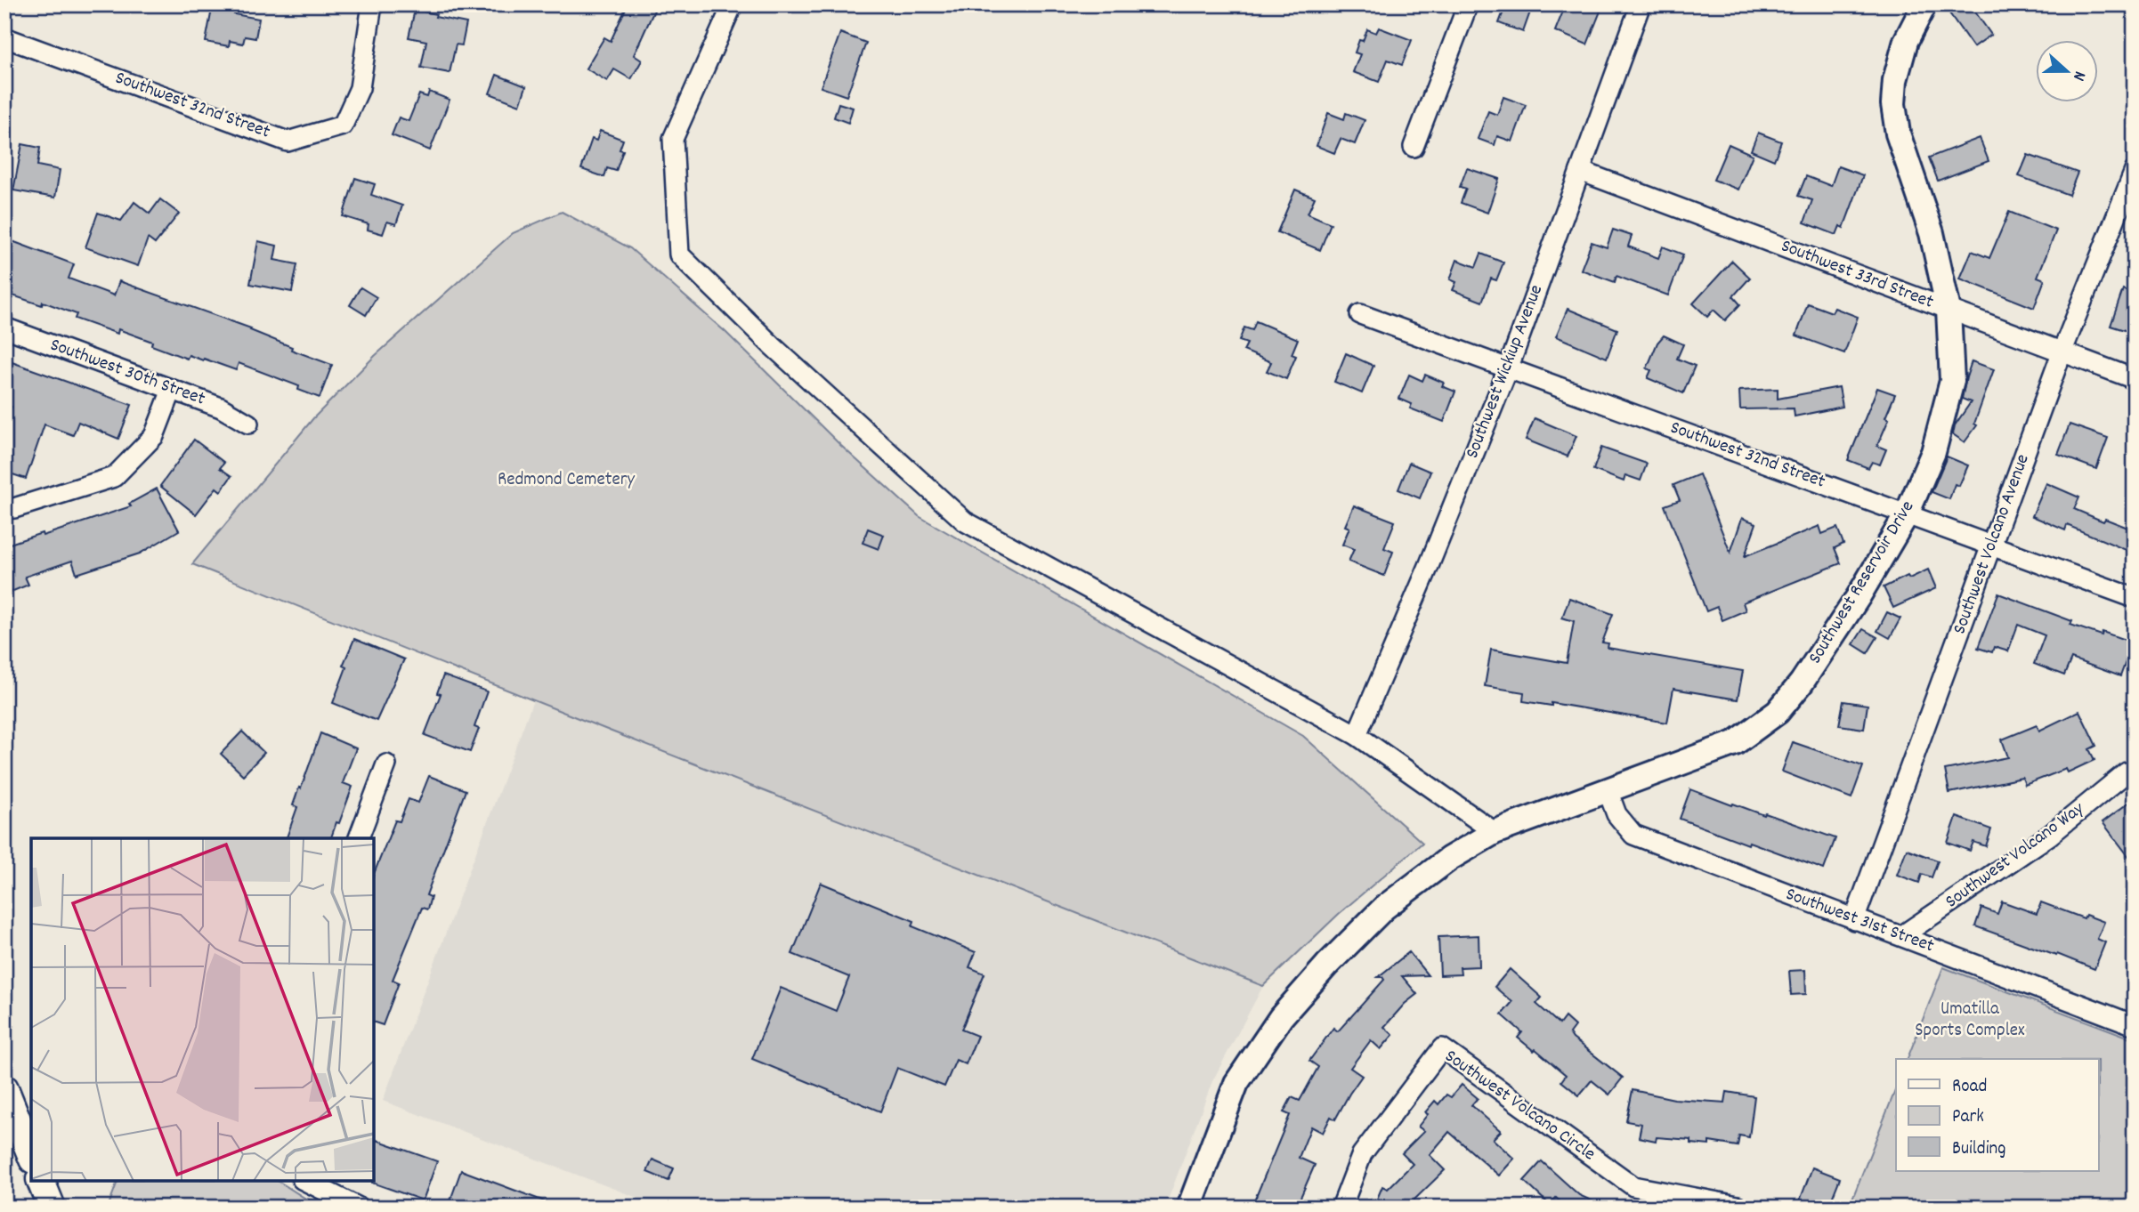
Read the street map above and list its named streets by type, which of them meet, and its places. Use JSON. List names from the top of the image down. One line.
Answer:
{"streets":{"street":["Southwest 32nd Street","Southwest 33rd Street","Southwest Wickiup Avenue","Southwest 30th Street","Southwest Volcano Avenue","Southwest Reservoir Drive","Southwest Volcano Way","Southwest 31st Street","Southwest Volcano Circle"]},"crossings":[["Southwest 32nd Street","Southwest Wickiup Avenue"],["Southwest 32nd Street","Southwest Volcano Avenue"],["Southwest 32nd Street","Southwest Reservoir Drive"],["Southwest 33rd Street","Southwest Wickiup Avenue"],["Southwest 33rd Street","Southwest Volcano Avenue"],["Southwest 33rd Street","Southwest Reservoir Drive"],["Southwest Volcano Avenue","Southwest 31st Street"],["Southwest Reservoir Drive","Southwest 31st Street"],["Southwest Volcano Way","Southwest 31st Street"]],"parks":["Redmond Cemetery","Umatilla Sports Complex"],"legend":["Road","Park","Building"],"north":"right"}
